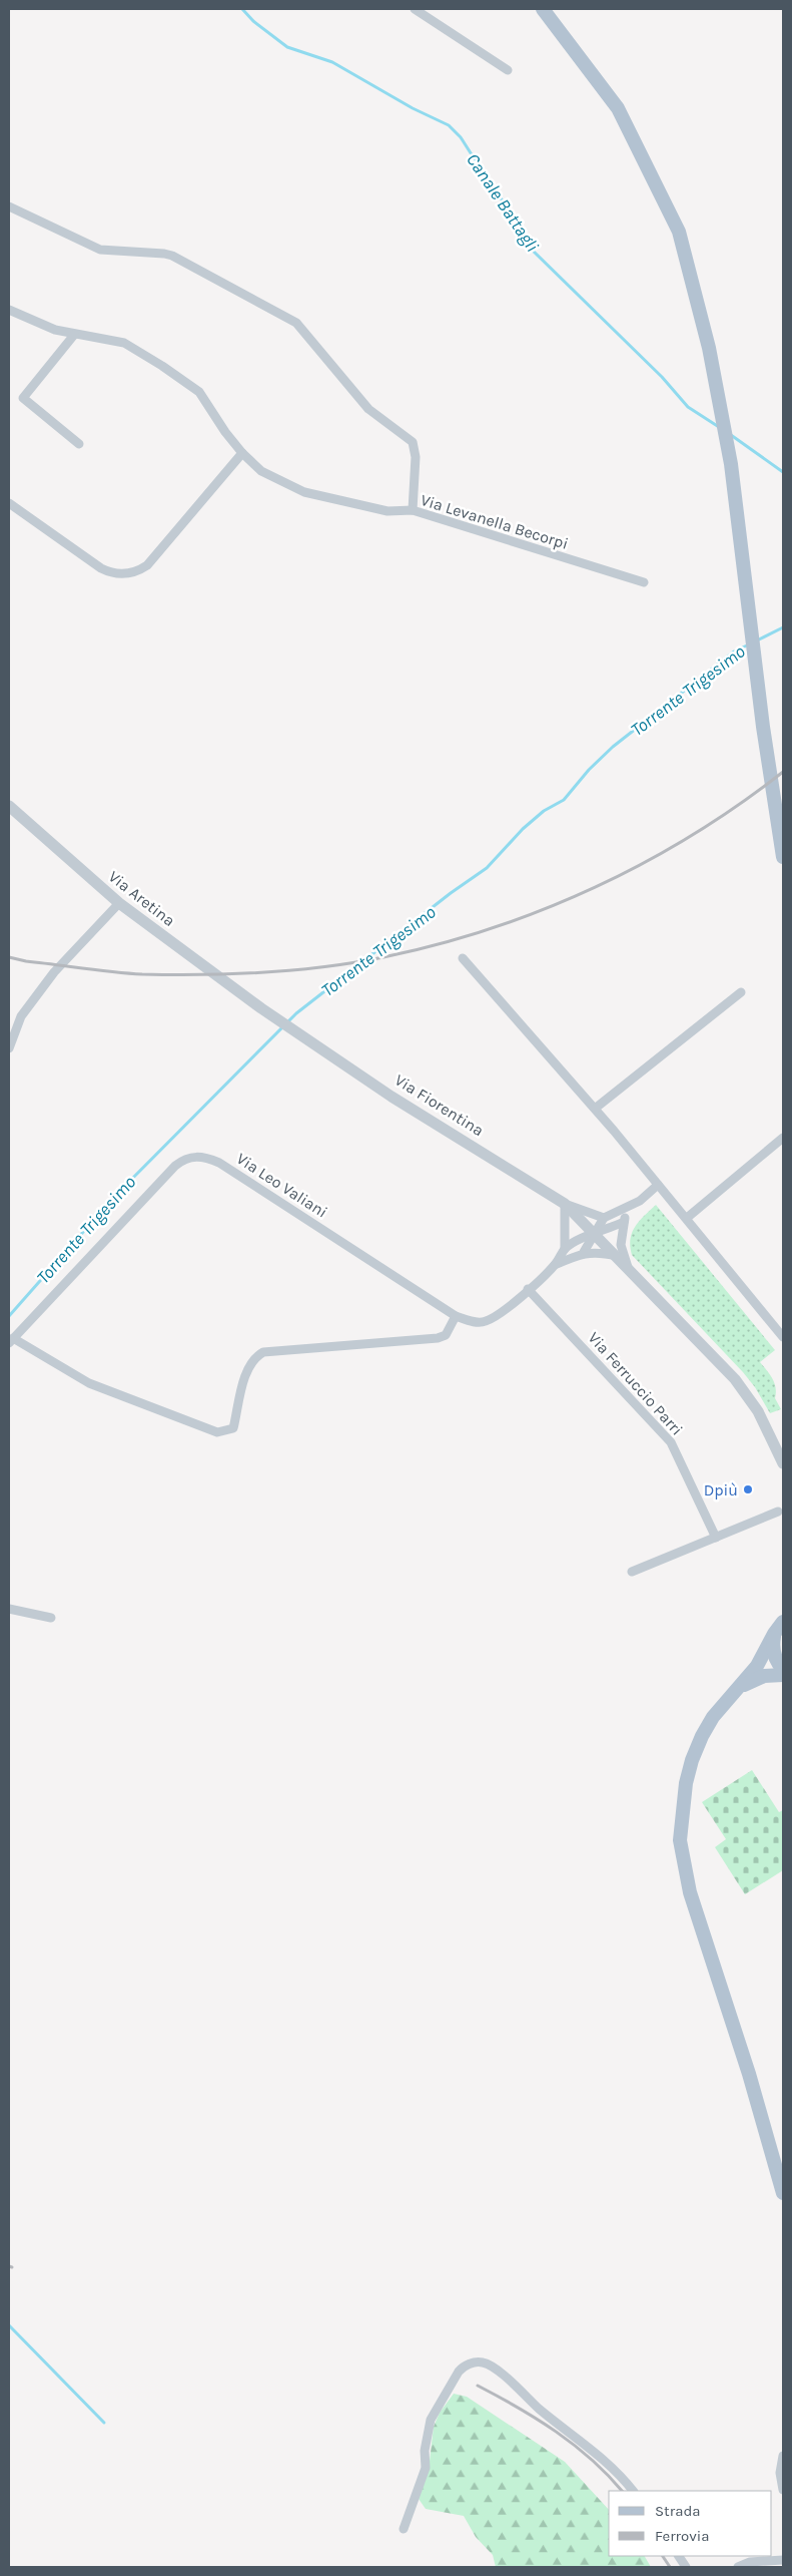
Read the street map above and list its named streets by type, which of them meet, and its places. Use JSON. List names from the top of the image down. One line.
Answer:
{"streets":{"street":["Via Levanella Becorpi","Via Aretina","Via Fiorentina","Via Leo Valiani","Via Ferruccio Parri"]},"crossings":[["Via Aretina","Via Fiorentina"],["Via Fiorentina","Via Leo Valiani"],["Via Leo Valiani","Via Ferruccio Parri"]],"water":["Canale Battagli","Torrente Trigesimo"],"places":["Dpiù"],"legend":["Strada","Ferrovia"]}
